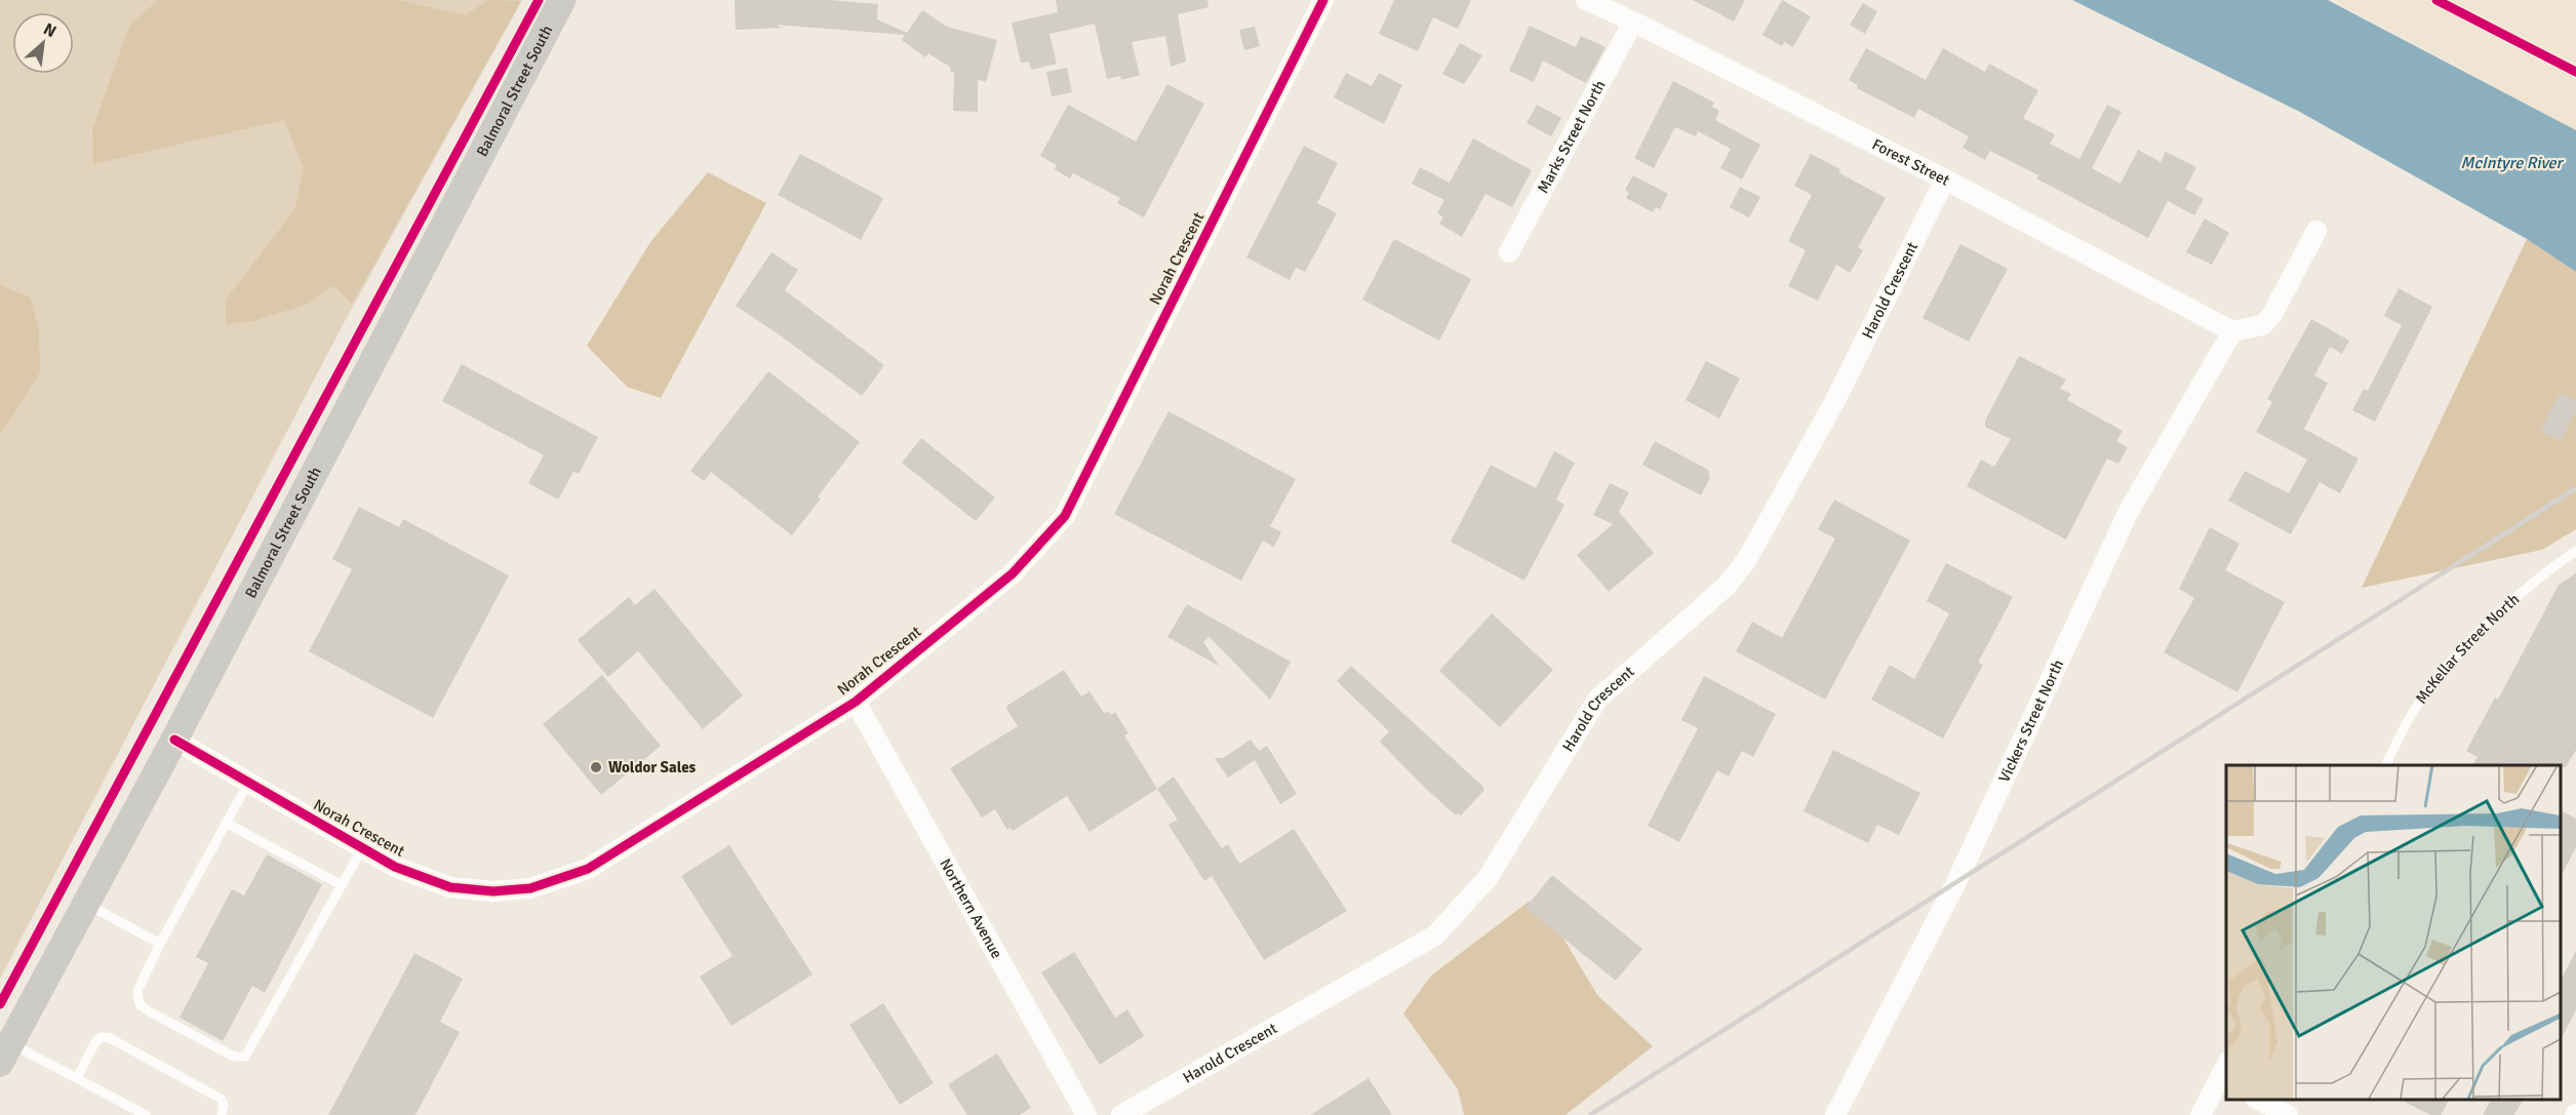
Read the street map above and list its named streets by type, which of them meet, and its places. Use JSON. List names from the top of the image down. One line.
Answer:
{"streets":{"main road":["Balmoral Street South"],"street":["Marks Street North","Forest Street","Norah Crescent","Harold Crescent","Vickers Street North","Northern Avenue"],"lane":["McKellar Street North"]},"crossings":[["Balmoral Street South","Norah Crescent"],["Marks Street North","Forest Street"],["Forest Street","Harold Crescent"],["Forest Street","Vickers Street North"],["Norah Crescent","Northern Avenue"]],"water":["McIntyre River"],"places":["Woldor Sales"],"north":"top right"}
